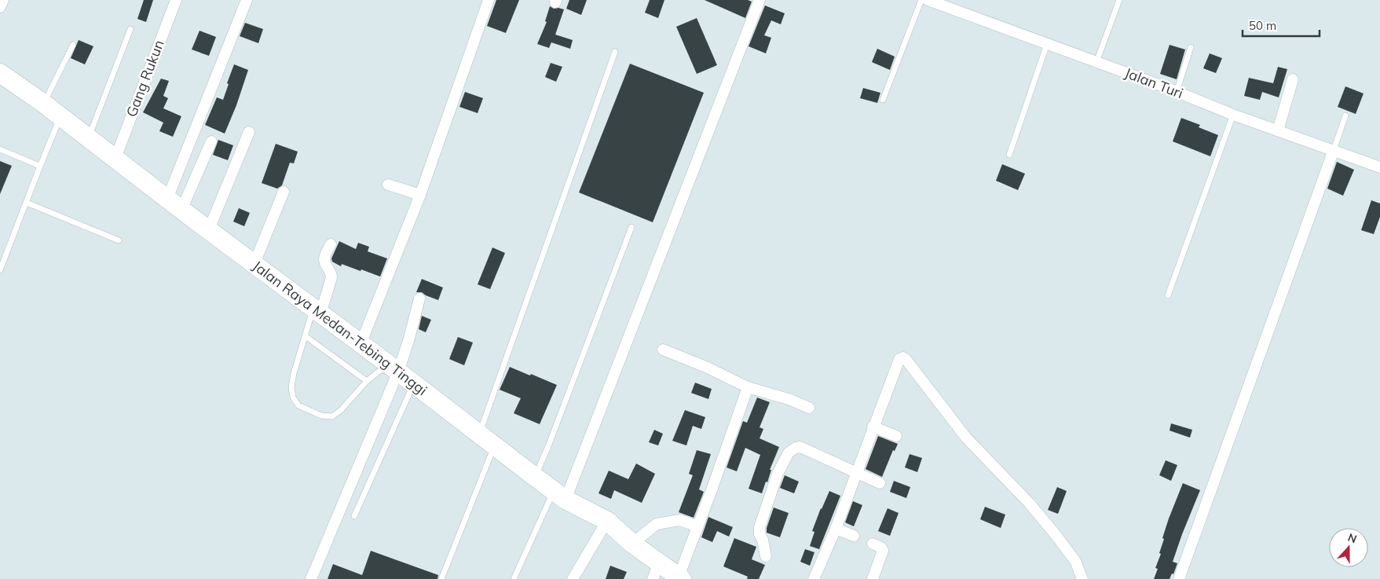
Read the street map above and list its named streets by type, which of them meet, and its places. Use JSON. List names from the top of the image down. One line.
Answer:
{"streets":{"highway":["Jalan Raya Medan-Tebing Tinggi"],"street":["Gang Rukun","Jalan Turi"]},"crossings":[["Gang Rukun","Jalan Raya Medan-Tebing Tinggi"]],"scale_bar":"50 m","north":"top"}
